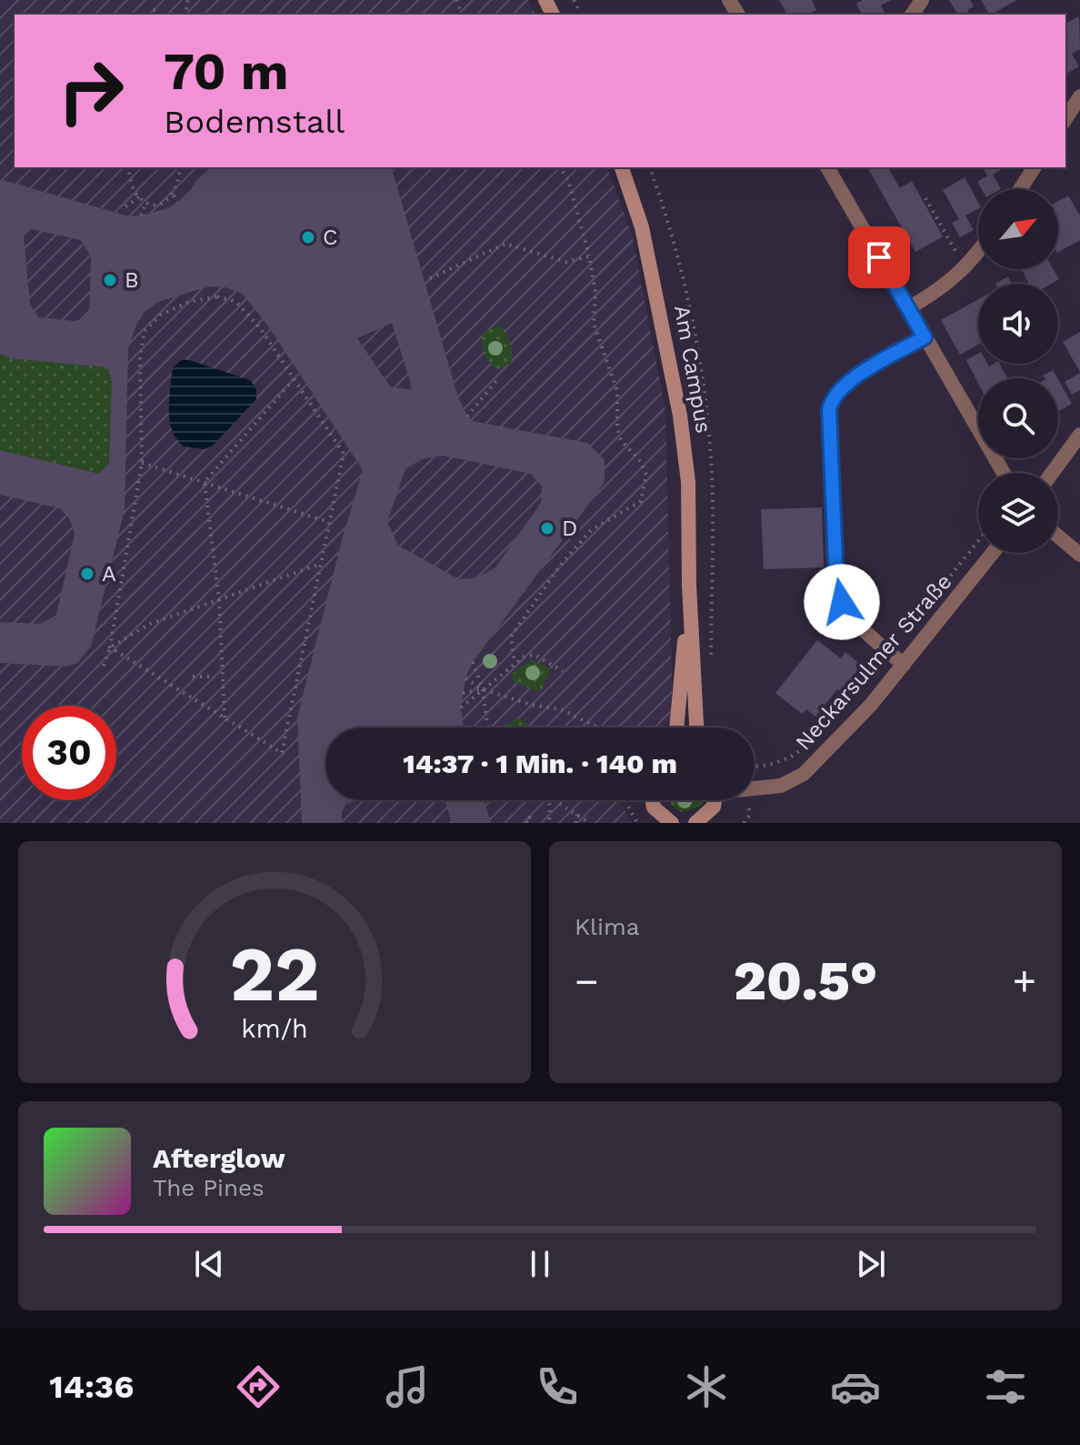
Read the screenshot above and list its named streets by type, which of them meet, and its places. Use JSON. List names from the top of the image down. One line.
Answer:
{"streets":{"street":["Am Campus","Neckarsulmer Straße"]},"places":["C","B","D","A"],"north":"top right","page":{"turn":["70 m","Bodemstall"],"limit":"30","trip":"14:37 · 1 Min. · 140 m","tile":"Klima","heat":["−","20.5°","+"],"song":["Afterglow","The Pines"],"tabs":"14:36","gauge":["22","km/h"]}}
